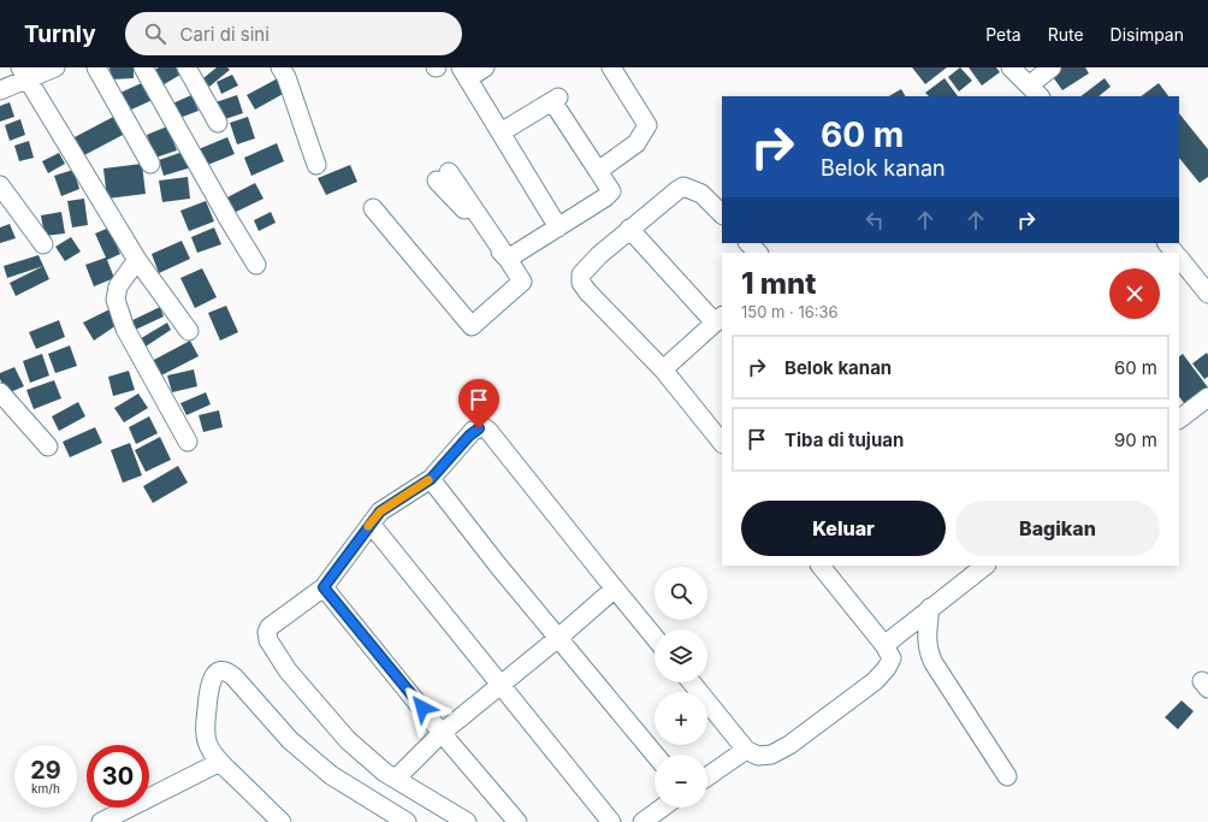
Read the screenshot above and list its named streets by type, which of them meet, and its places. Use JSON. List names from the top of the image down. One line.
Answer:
{"page":{"header":"Turnly","search":"Cari di sini","nav":["Peta","Rute","Disimpan"],"turn":["60 m","Belok kanan"],"heading":["1 mnt","150 m · 16:36"],"list":[{"name":"Belok kanan","value":"60 m"},{"name":"Tiba di tujuan","value":"90 m"}],"buttons":["Keluar","Bagikan"],"map_buttons":["+","−"],"speed":"29 km/h","limit":"30"}}
